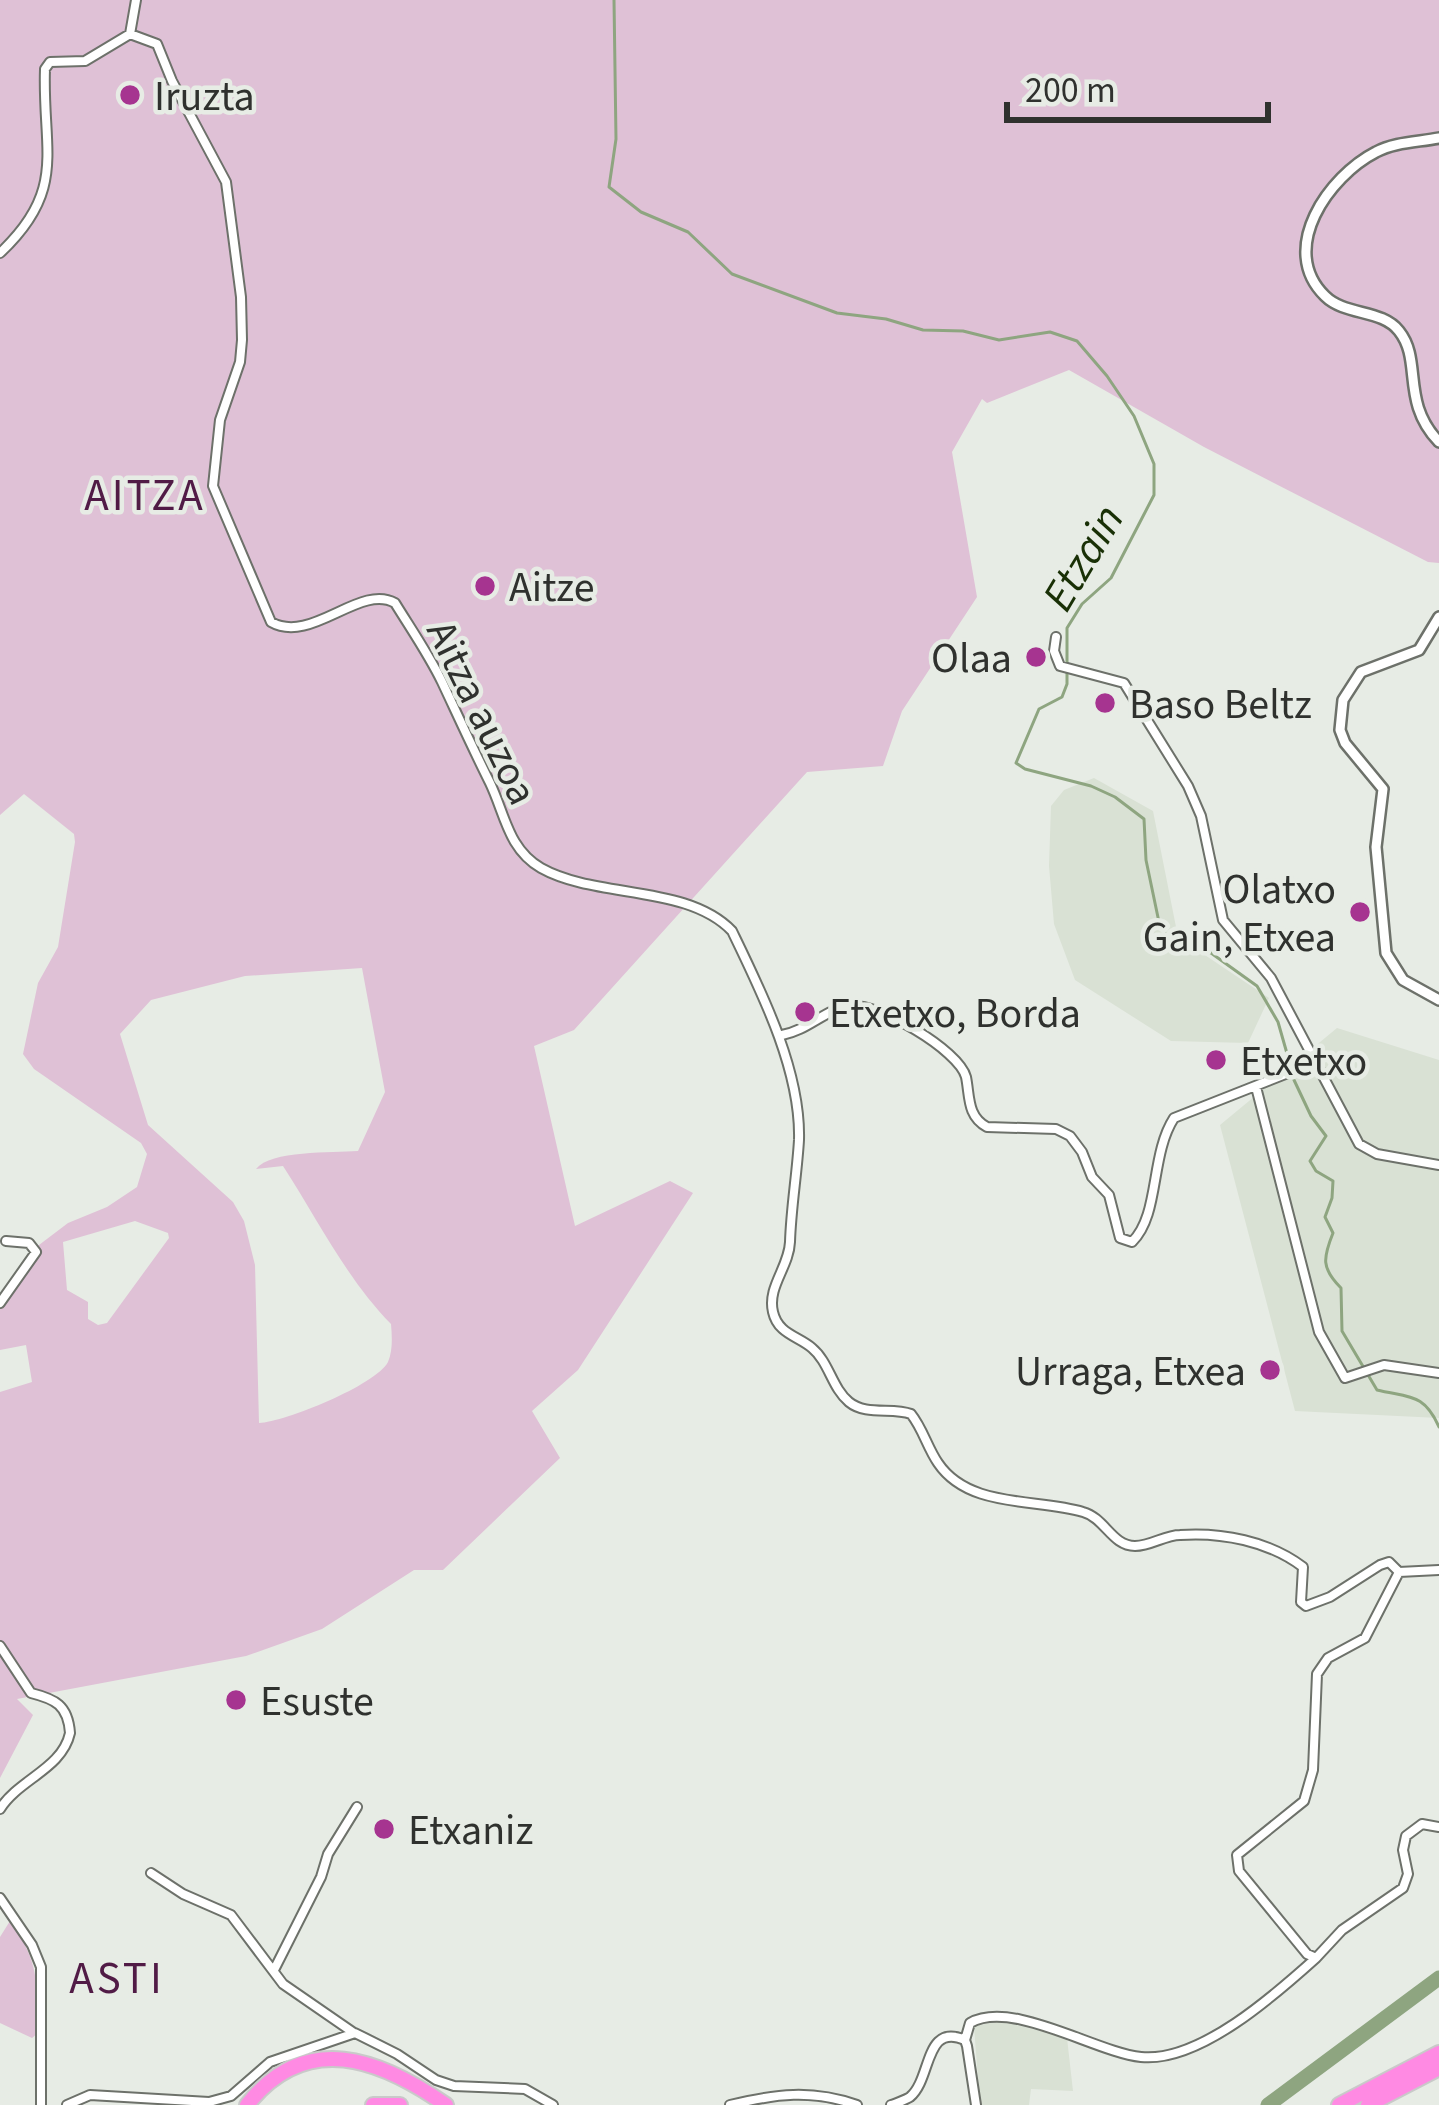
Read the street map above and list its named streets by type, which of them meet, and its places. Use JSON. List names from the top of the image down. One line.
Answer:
{"streets":{"street":["Aitza auzoa"]},"districts":["AITZA","ASTI"],"water":["Etzain"],"places":["Iruzta","Aitze","Olaa","Baso Beltz","Olatxo Gain, Etxea","Etxetxo, Borda","Etxetxo","Urraga, Etxea","Esuste","Etxaniz"],"scale_bar":"200 m"}
